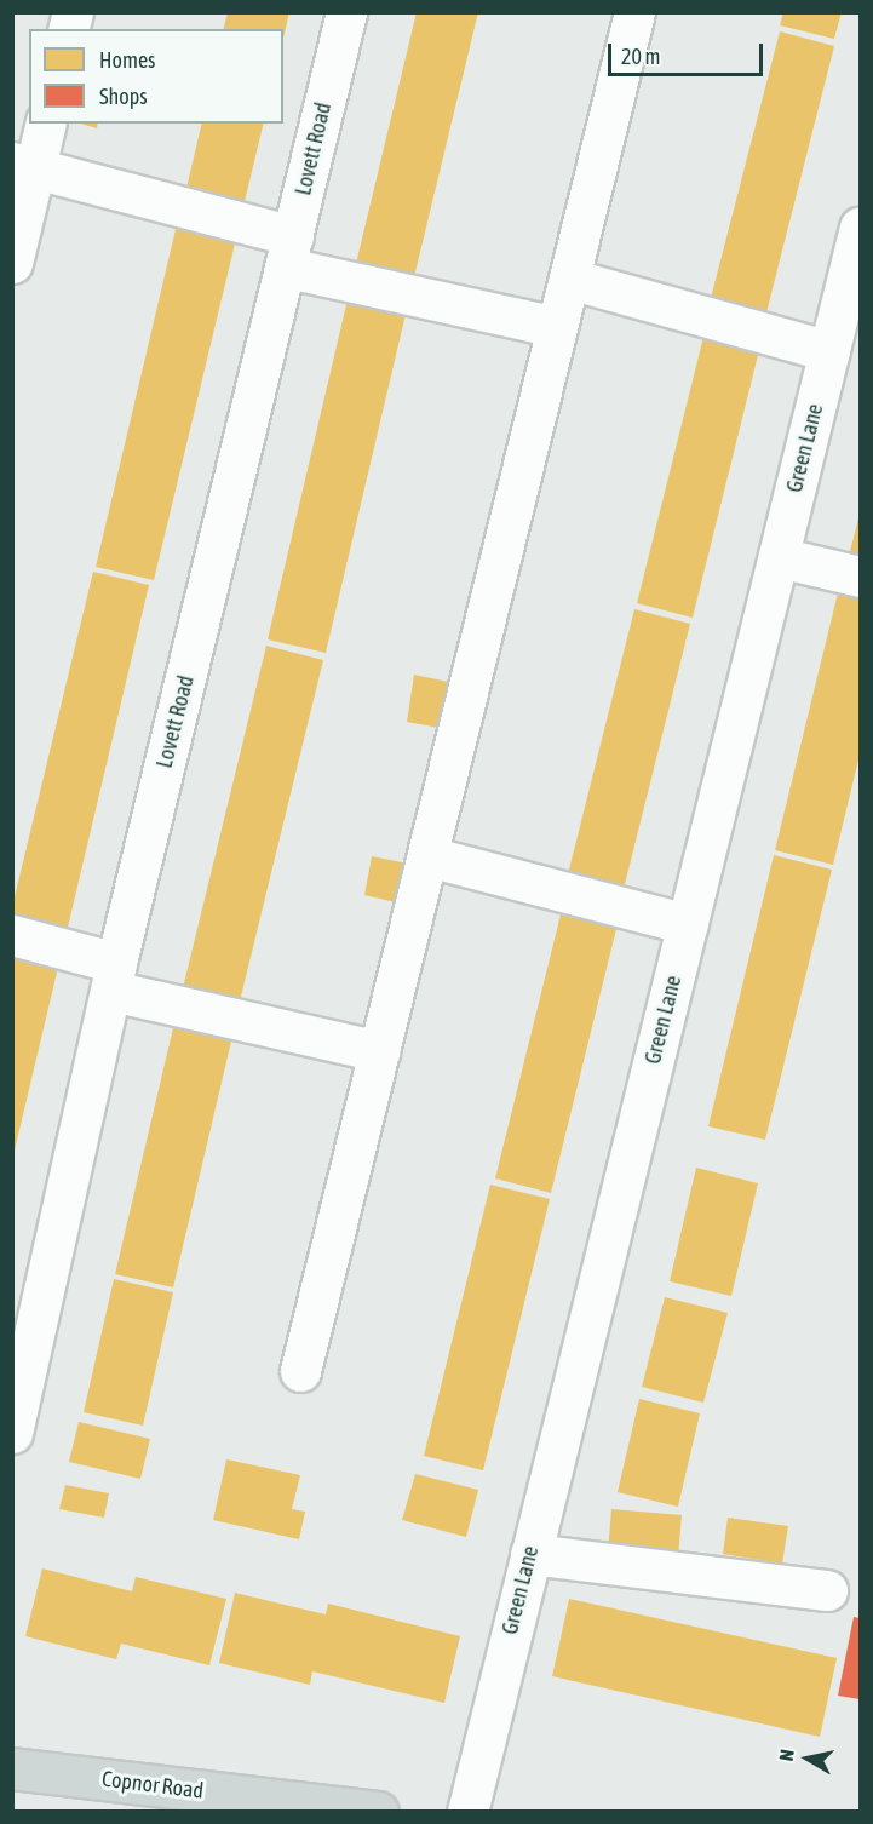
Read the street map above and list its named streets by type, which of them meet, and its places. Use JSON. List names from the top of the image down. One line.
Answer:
{"streets":{"main road":["Copnor Road"],"street":["Lovett Road","Green Lane"]},"legend":["Homes","Shops"],"scale_bar":"20 m","north":"left"}
